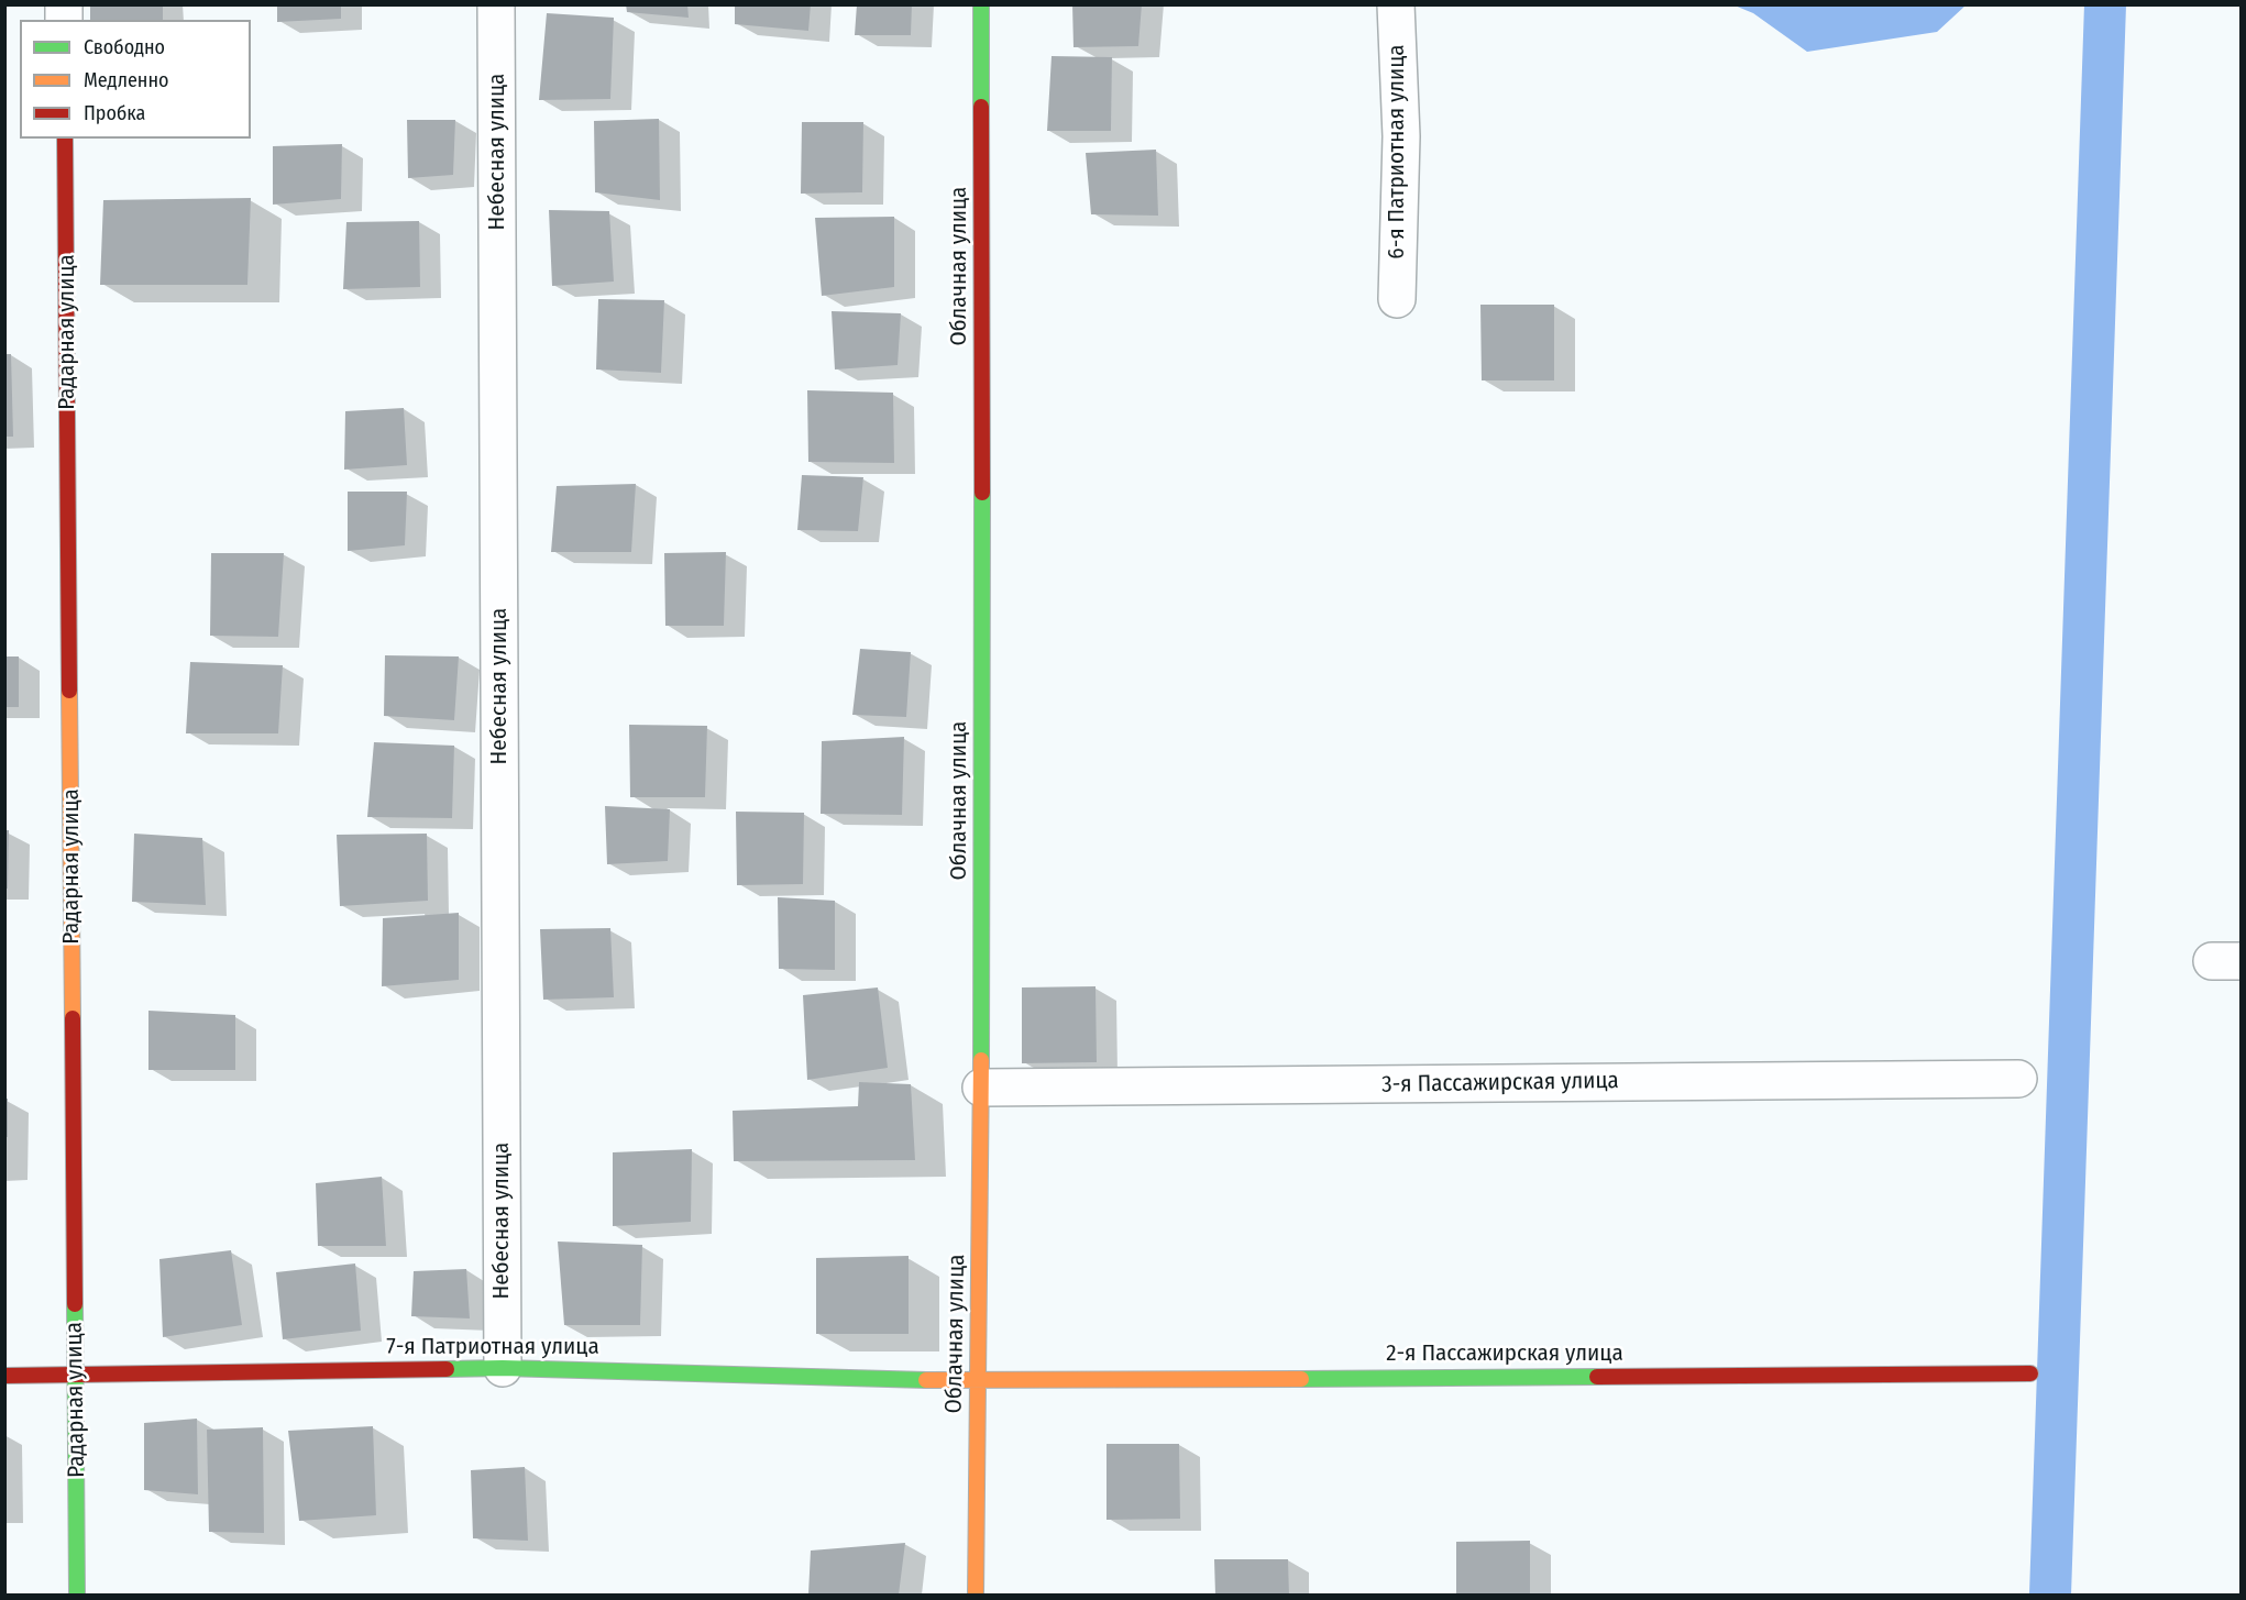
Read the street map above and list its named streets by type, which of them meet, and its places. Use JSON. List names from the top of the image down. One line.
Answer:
{"streets":{"street":["Небесная улица","6-я Патриотная улица","Облачная улица","Радарная улица","3-я Пассажирская улица","7-я Патриотная улица","2-я Пассажирская улица"]},"crossings":[["Небесная улица","7-я Патриотная улица"],["Облачная улица","3-я Пассажирская улица"],["Облачная улица","7-я Патриотная улица"],["Облачная улица","2-я Пассажирская улица"],["Радарная улица","7-я Патриотная улица"],["7-я Патриотная улица","2-я Пассажирская улица"]],"legend":["Свободно","Медленно","Пробка"]}
